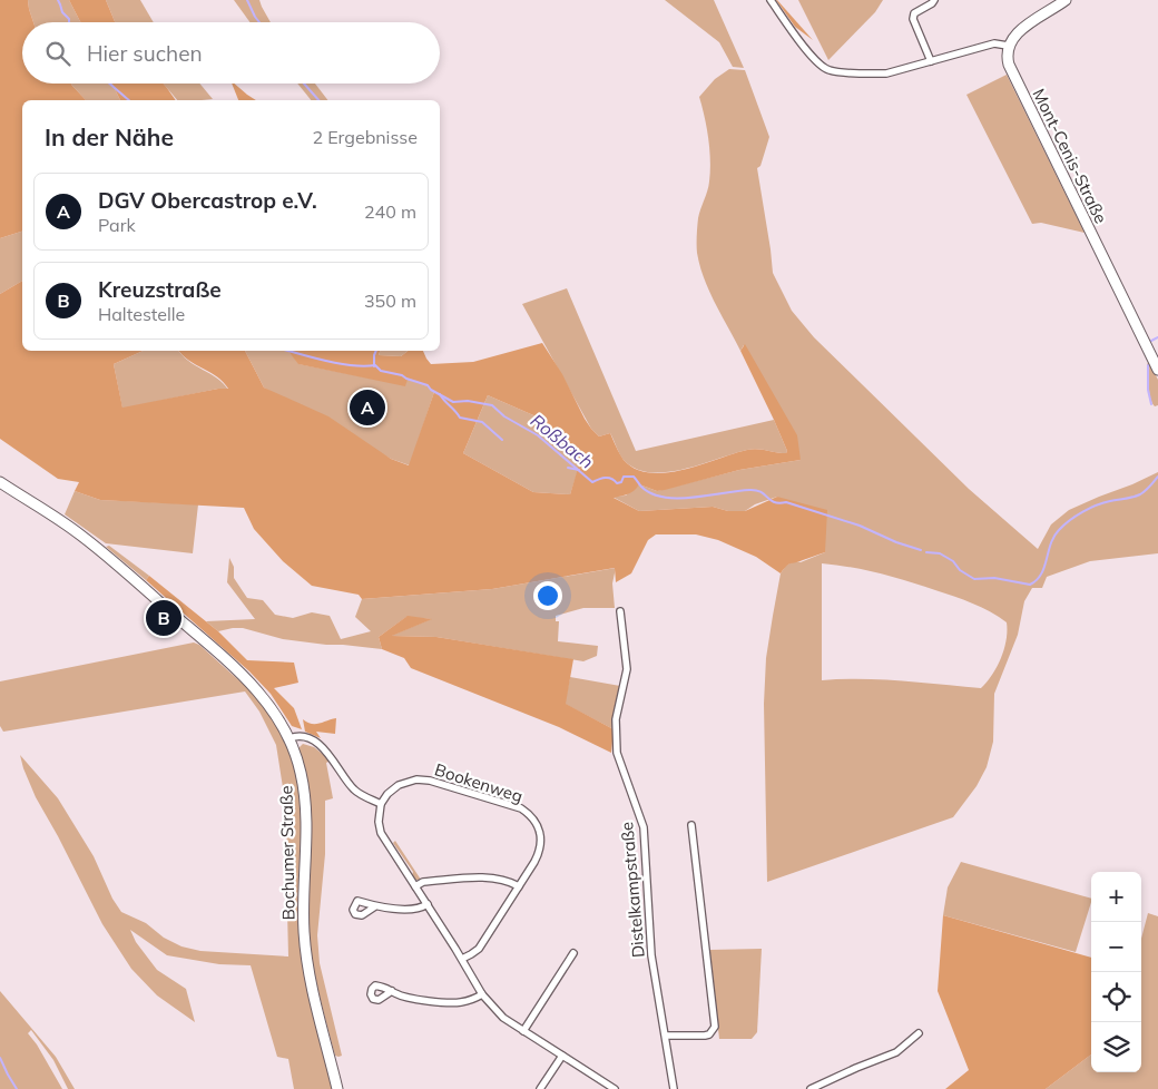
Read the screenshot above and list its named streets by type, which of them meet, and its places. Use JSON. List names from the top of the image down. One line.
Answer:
{"streets":{"main road":["Mont-Cenis-Straße","Bochumer Straße"],"street":["Bookenweg","Distelkampstraße"]},"water":["Roßbach"],"page":{"search":"Hier suchen","heading":["In der Nähe","2 Ergebnisse"],"list":[{"mark":"A","name":"DGV Obercastrop e.V.","note":"Park","value":"240 m"},{"mark":"B","name":"Kreuzstraße","note":"Haltestelle","value":"350 m"}],"pins":["A","B"],"map_buttons":["+","−"]}}
